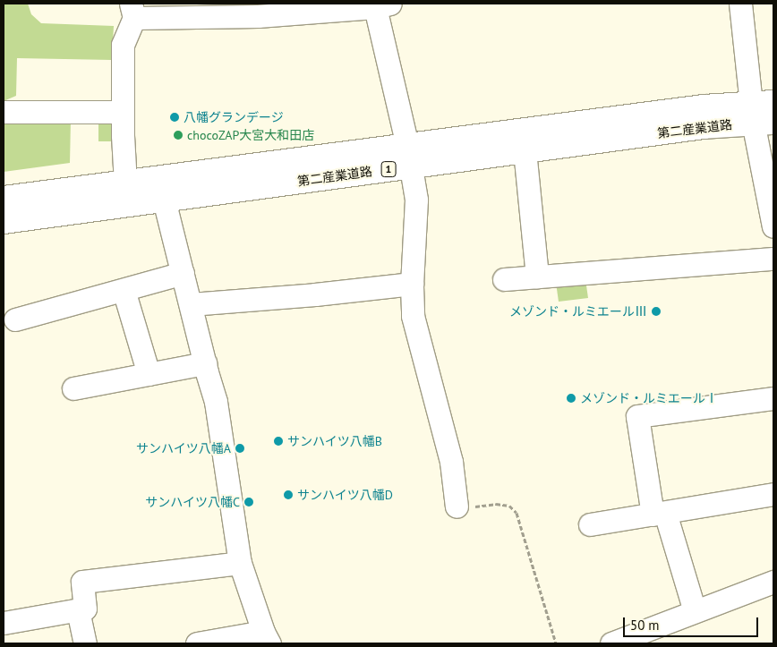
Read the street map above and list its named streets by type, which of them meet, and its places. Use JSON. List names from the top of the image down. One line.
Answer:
{"streets":{"main road":["第二産業道路","1"]},"places":["八幡グランデージ","chocoZAP大宮大和田店","メゾンド・ルミエールⅢ","メゾンド・ルミエールⅠ","サンハイツ八幡B","サンハイツ八幡A","サンハイツ八幡D","サンハイツ八幡C"],"scale_bar":"50 m"}
